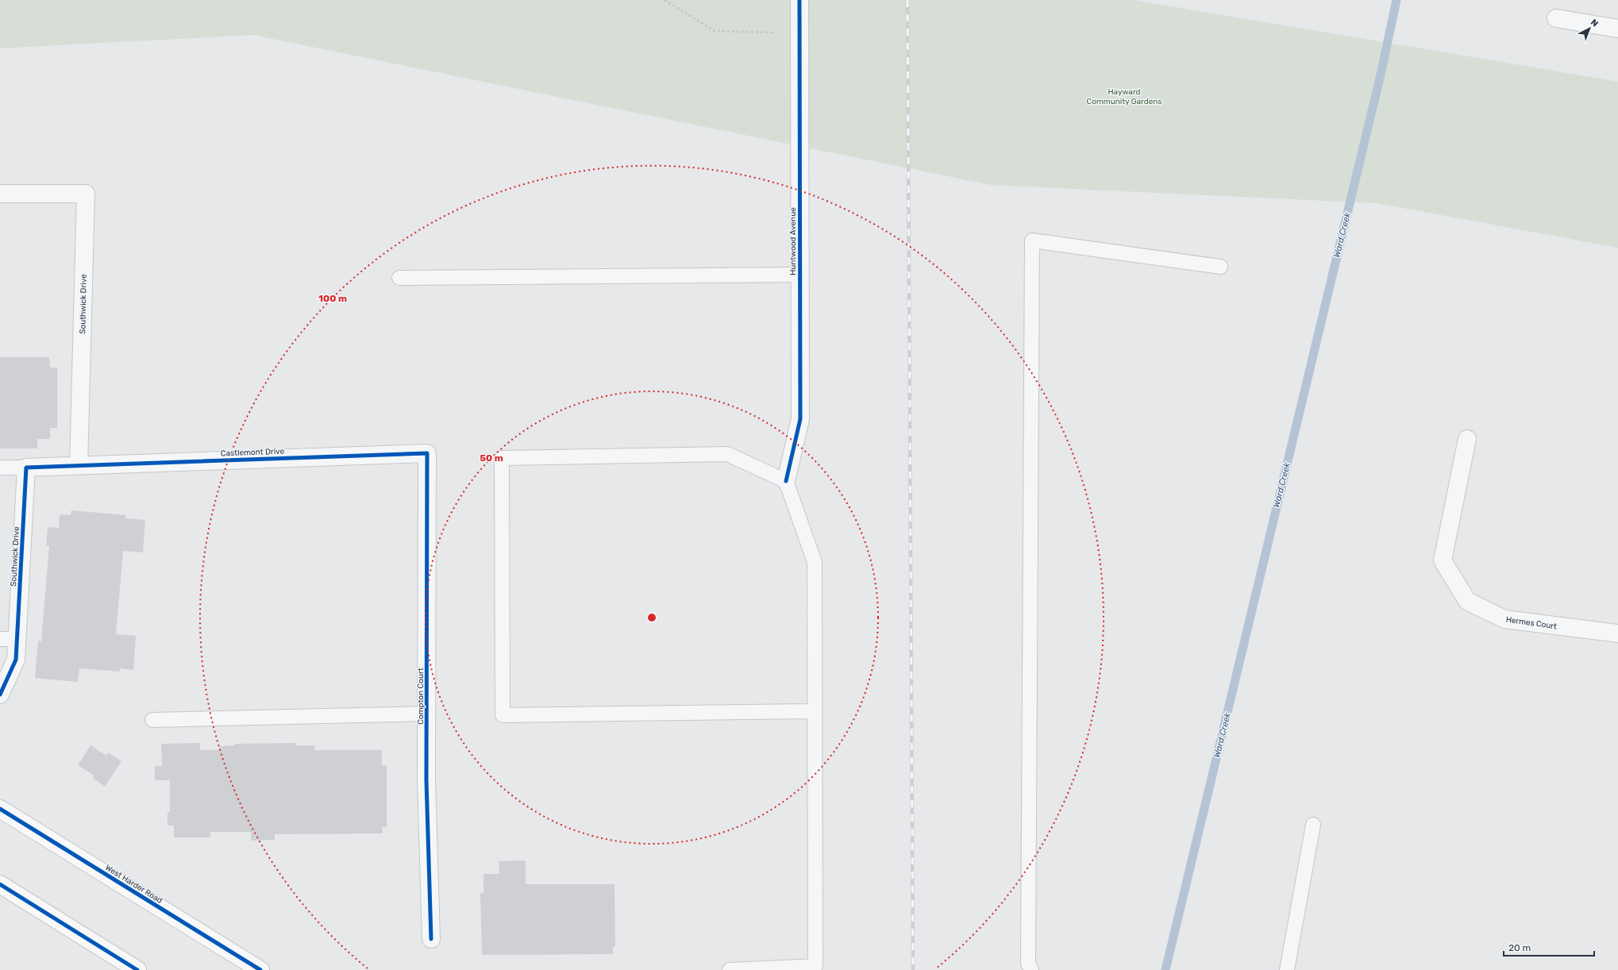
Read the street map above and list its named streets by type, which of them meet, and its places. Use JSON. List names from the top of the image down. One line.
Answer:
{"streets":{"main road":["West Harder Road"],"street":["Huntwood Avenue","Southwick Drive","Castlemont Drive","Hermes Court","Compton Court"]},"crossings":[["Southwick Drive","Castlemont Drive"],["Castlemont Drive","Compton Court"]],"water":["Ward Creek"],"parks":["Hayward Community Gardens"],"scale_bar":"20 m","north":"top right","rings":["100 m","50 m"]}
